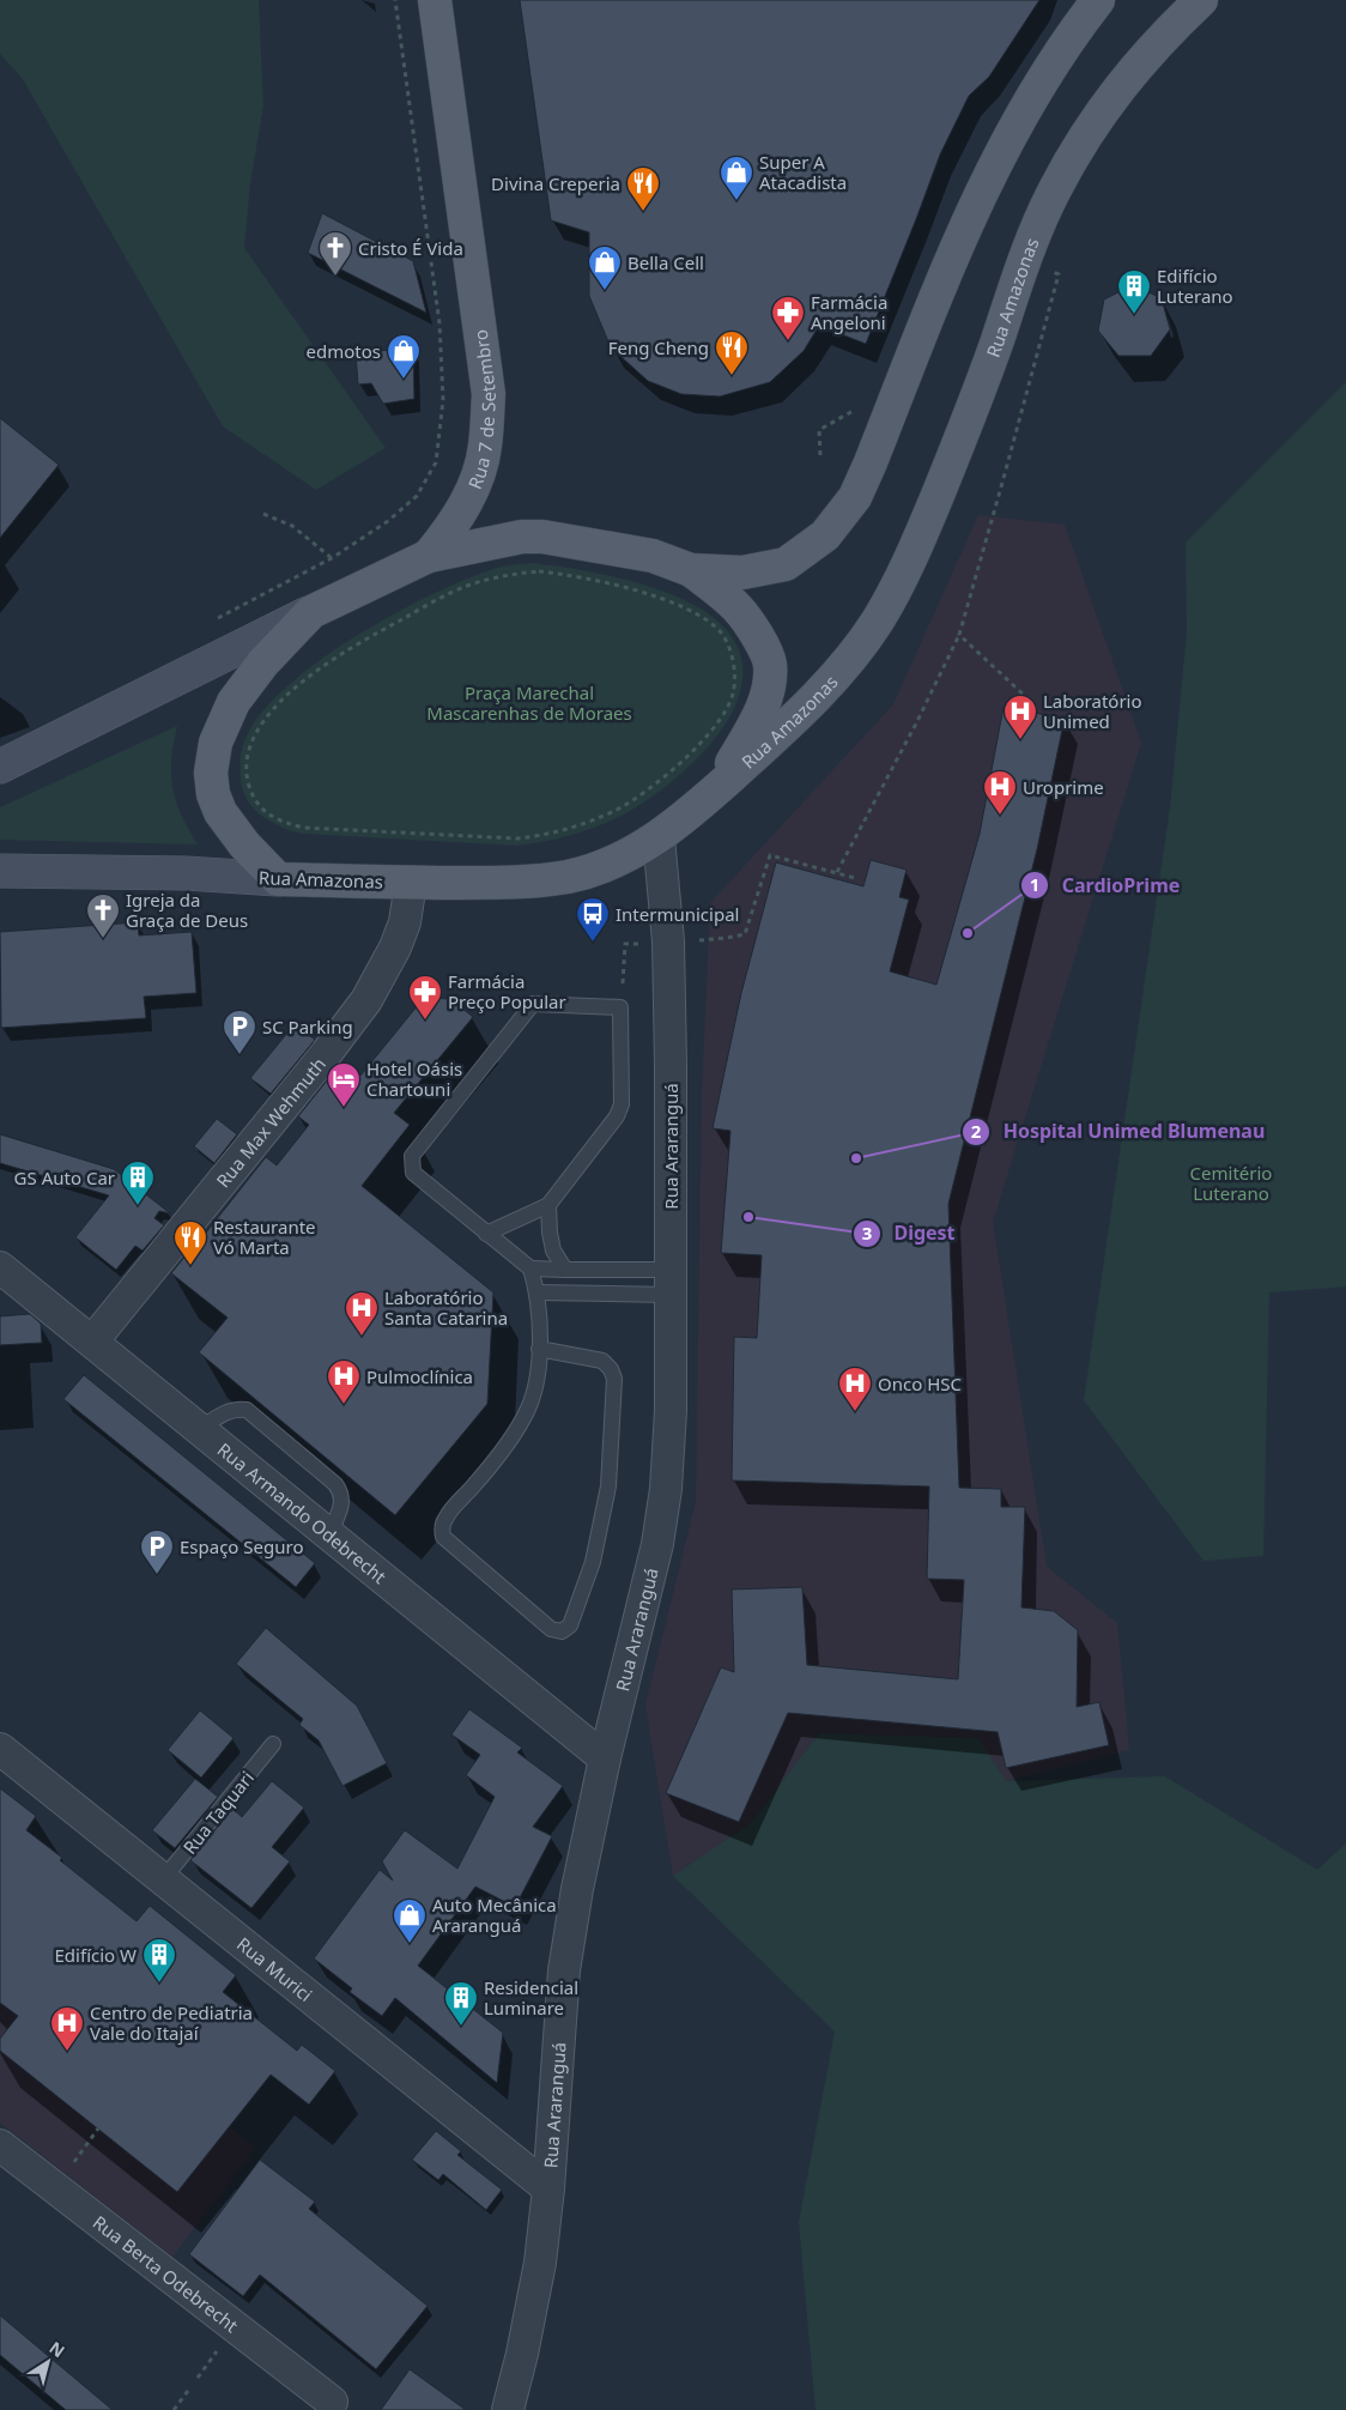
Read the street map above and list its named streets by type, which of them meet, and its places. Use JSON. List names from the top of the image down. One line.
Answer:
{"streets":{"main road":["Rua Amazonas","Rua 7 de Setembro"],"street":["Rua Max Wehmuth","Rua Araranguá","Rua Armando Odebrecht","Rua Murici","Rua Berta Odebrecht"],"lane":["Rua Taquari"]},"crossings":[["Rua Amazonas","Rua Max Wehmuth"],["Rua Amazonas","Rua Araranguá"],["Rua Max Wehmuth","Rua Armando Odebrecht"],["Rua Araranguá","Rua Armando Odebrecht"],["Rua Araranguá","Rua Murici"],["Rua Taquari","Rua Murici"]],"parks":["Praça Marechal Mascarenhas de Moraes","Cemitério Luterano"],"places":{"shop":["Super A Atacadista","Bella Cell","edmotos","Auto Mecânica Araranguá"],"restaurant":["Divina Creperia","Feng Cheng","Restaurante Vó Marta"],"church":["Cristo É Vida","Igreja da Graça de Deus"],"building":["Edifício Luterano","GS Auto Car","Edifício W","Residencial Luminare"],"pharmacy":["Farmácia Angeloni","Farmácia Preço Popular"],"hospital":["Laboratório Unimed","Uroprime","Laboratório Santa Catarina","Pulmoclínica","Onco HSC","Centro de Pediatria Vale do Itajaí"],"other":["CardioPrime","Hospital Unimed Blumenau","Digest"],"bus stop":["Intermunicipal"],"parking":["SC Parking","Espaço Seguro"],"hotel":["Hotel Oásis Chartouni"]},"north":"top right"}
